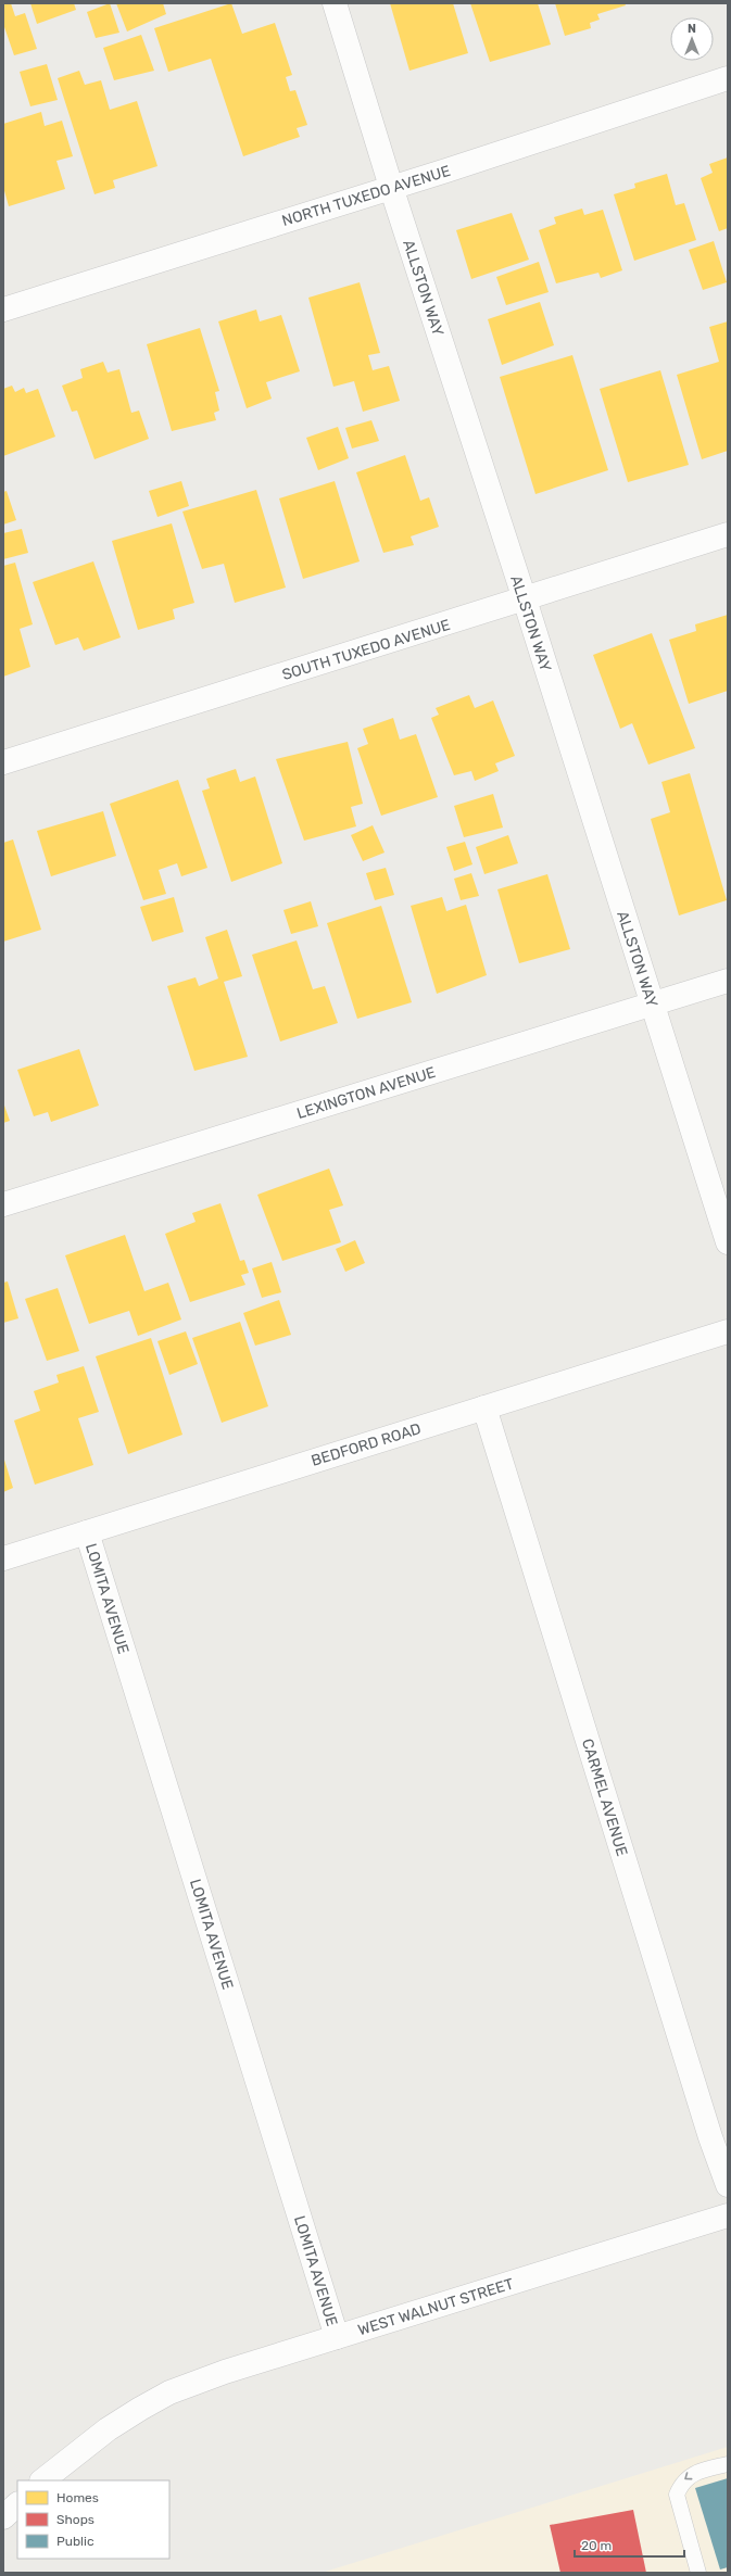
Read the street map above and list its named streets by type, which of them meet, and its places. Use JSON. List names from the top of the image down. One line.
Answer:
{"streets":{"street":["NORTH TUXEDO AVENUE","ALLSTON WAY","SOUTH TUXEDO AVENUE","LEXINGTON AVENUE","BEDFORD ROAD","LOMITA AVENUE","CARMEL AVENUE","WEST WALNUT STREET"]},"crossings":[["NORTH TUXEDO AVENUE","ALLSTON WAY"],["ALLSTON WAY","SOUTH TUXEDO AVENUE"],["ALLSTON WAY","LEXINGTON AVENUE"],["BEDFORD ROAD","LOMITA AVENUE"],["BEDFORD ROAD","CARMEL AVENUE"],["LOMITA AVENUE","WEST WALNUT STREET"]],"legend":["Homes","Shops","Public"],"scale_bar":"20 m","north":"top"}
